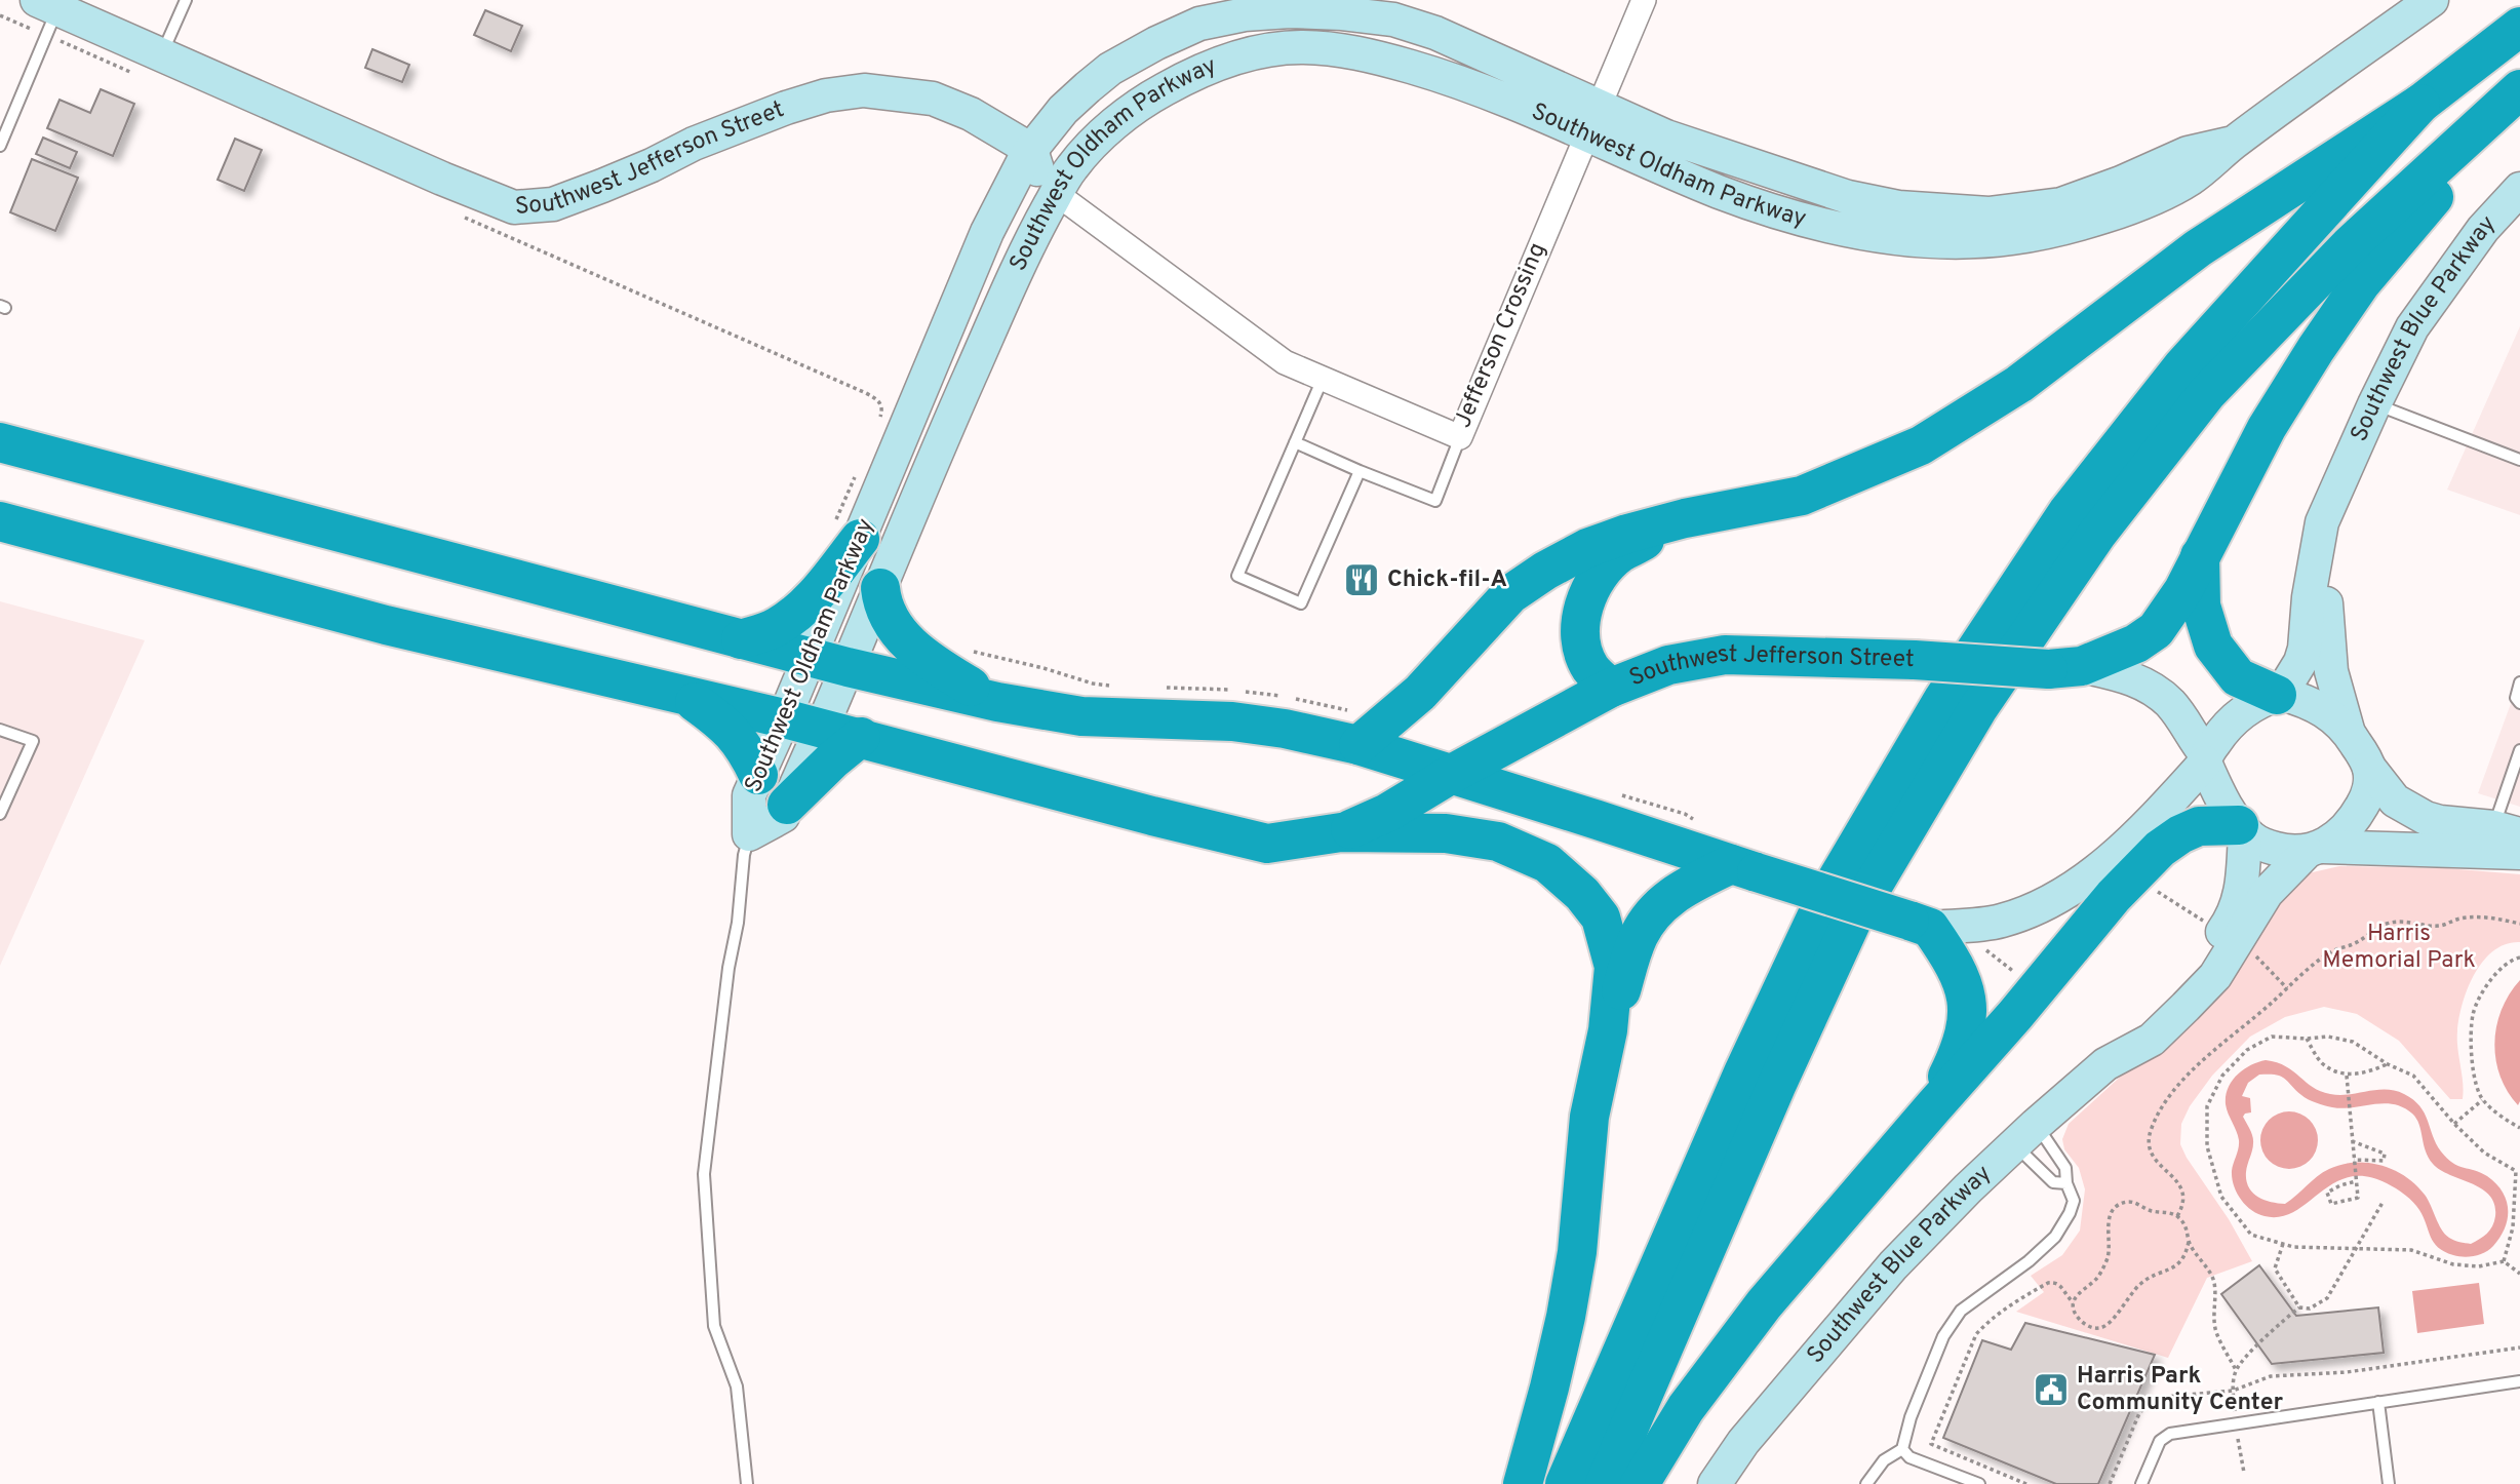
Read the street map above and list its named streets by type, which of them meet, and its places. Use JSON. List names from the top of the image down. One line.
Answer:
{"streets":{"highway":["Southwest Jefferson Street"],"street":["Southwest Oldham Parkway","Southwest Blue Parkway","Jefferson Crossing"]},"crossings":[["Southwest Jefferson Street","Southwest Oldham Parkway"],["Southwest Jefferson Street","Southwest Blue Parkway"],["Southwest Oldham Parkway","Jefferson Crossing"]],"parks":["Harris Memorial Park"],"places":{"restaurant":["Chick-fil-A"],"public building":["Harris Park Community Center"]}}
